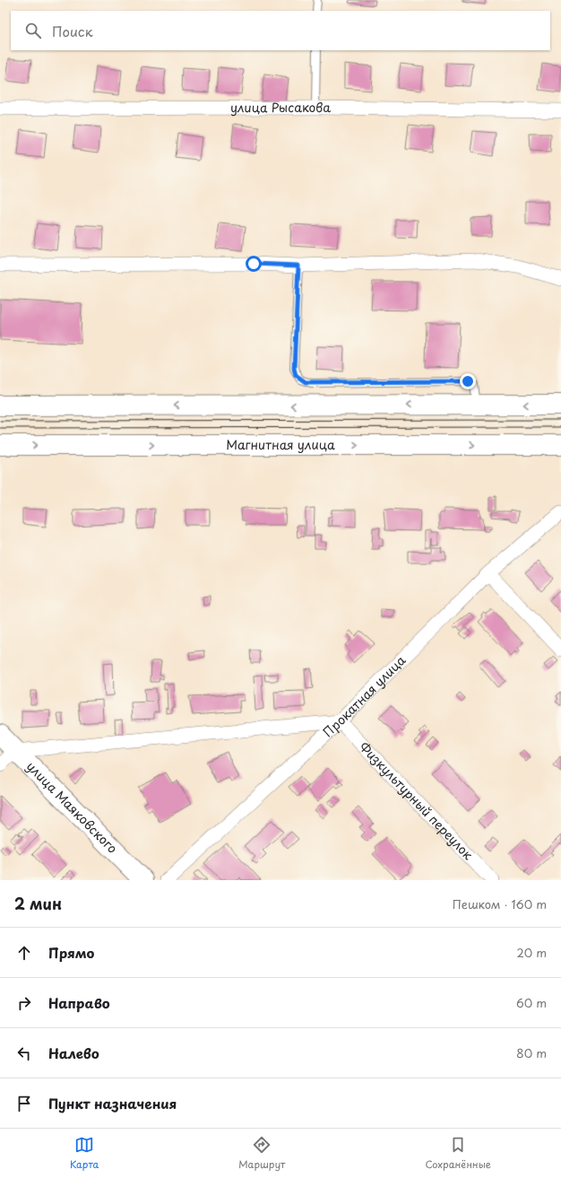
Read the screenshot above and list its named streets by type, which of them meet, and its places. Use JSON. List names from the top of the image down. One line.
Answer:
{"streets":{"main road":["Магнитная улица","улица Маяковского"],"street":["улица Рысакова","Прокатная улица","Физкультурный переулок"]},"crossings":[["Прокатная улица","Физкультурный переулок"]],"page":{"search":"Поиск","heading":["2 мин","Пешком · 160 m"],"list":[["Прямо","20 m"],["Направо","60 m"],["Налево","80 m"],"Пункт назначения"],"nav":["Карта","Маршрут","Сохранённые"]}}
